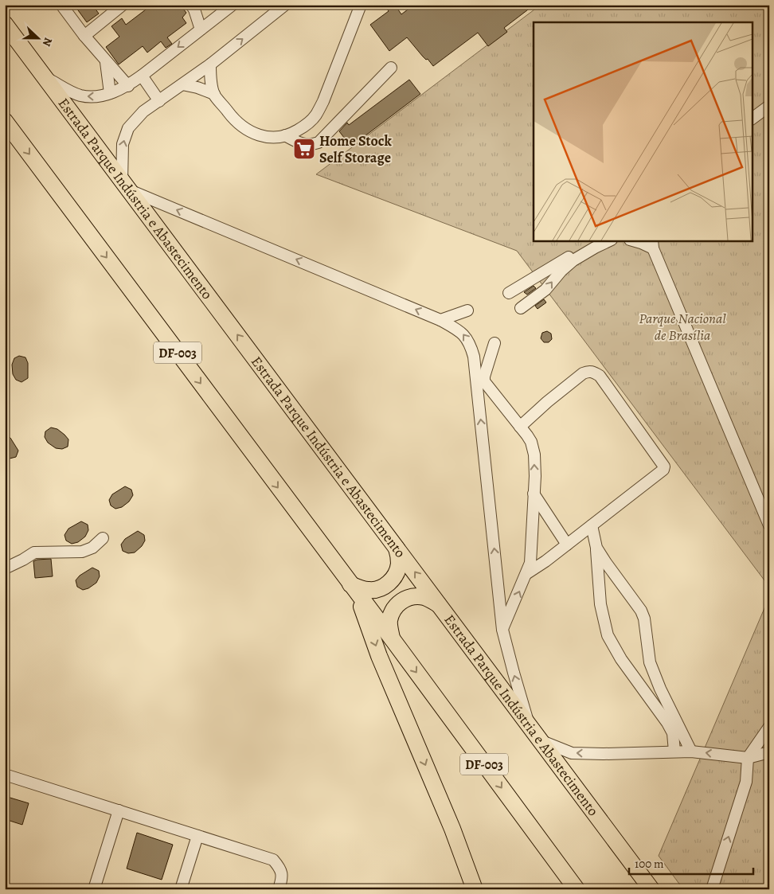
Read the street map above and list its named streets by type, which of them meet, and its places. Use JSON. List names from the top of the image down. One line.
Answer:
{"streets":{"highway":["Estrada Parque Indústria e Abastecimento","DF-003"]},"parks":["Parque Nacional de Brasília"],"places":{"supermarket":["Home Stock Self Storage"]},"scale_bar":"100 m","north":"right"}
